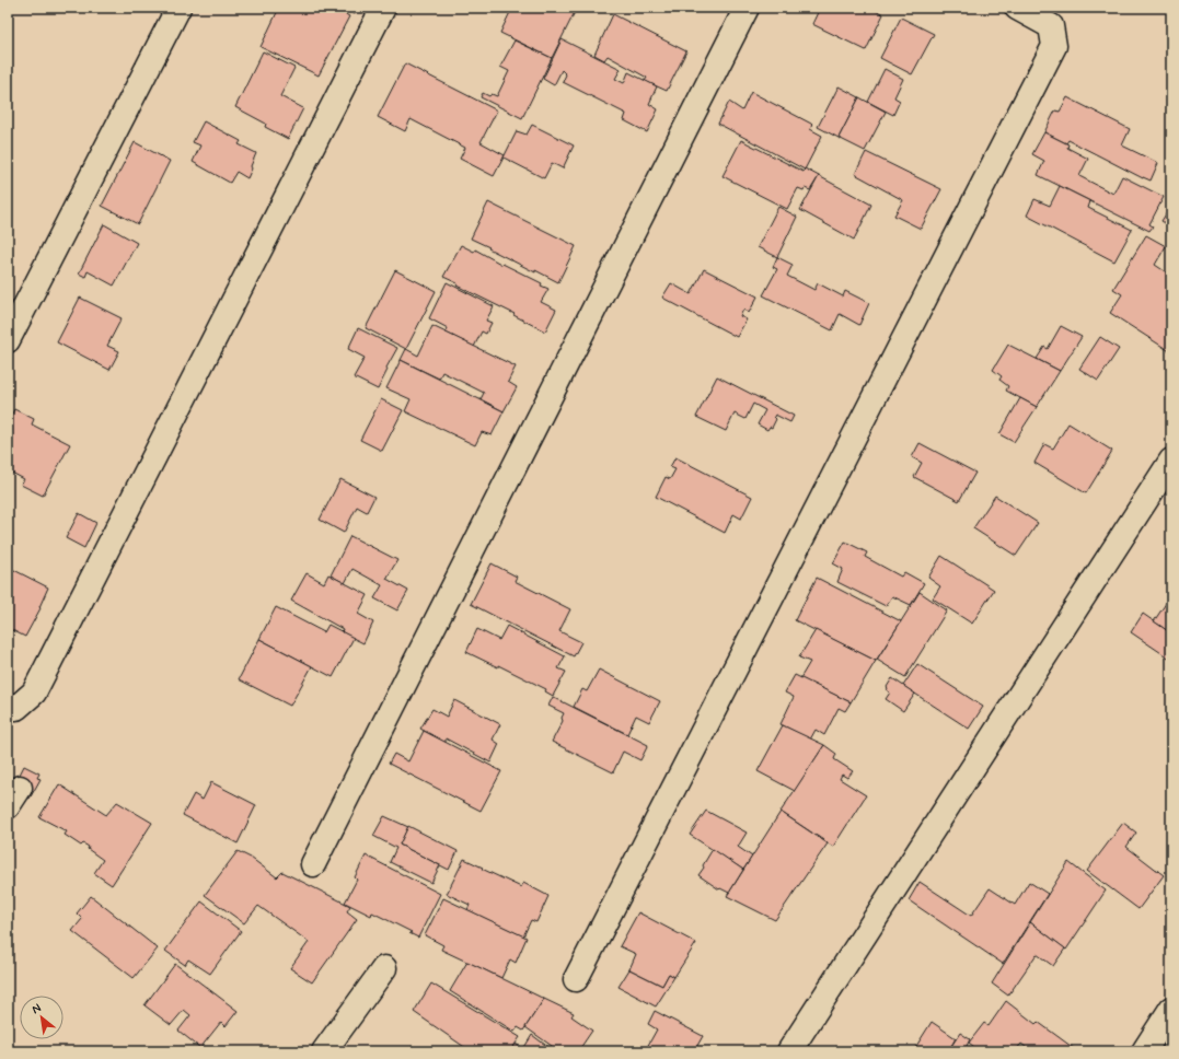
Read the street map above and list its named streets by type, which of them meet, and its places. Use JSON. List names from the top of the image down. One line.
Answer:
{"north":"top left"}
